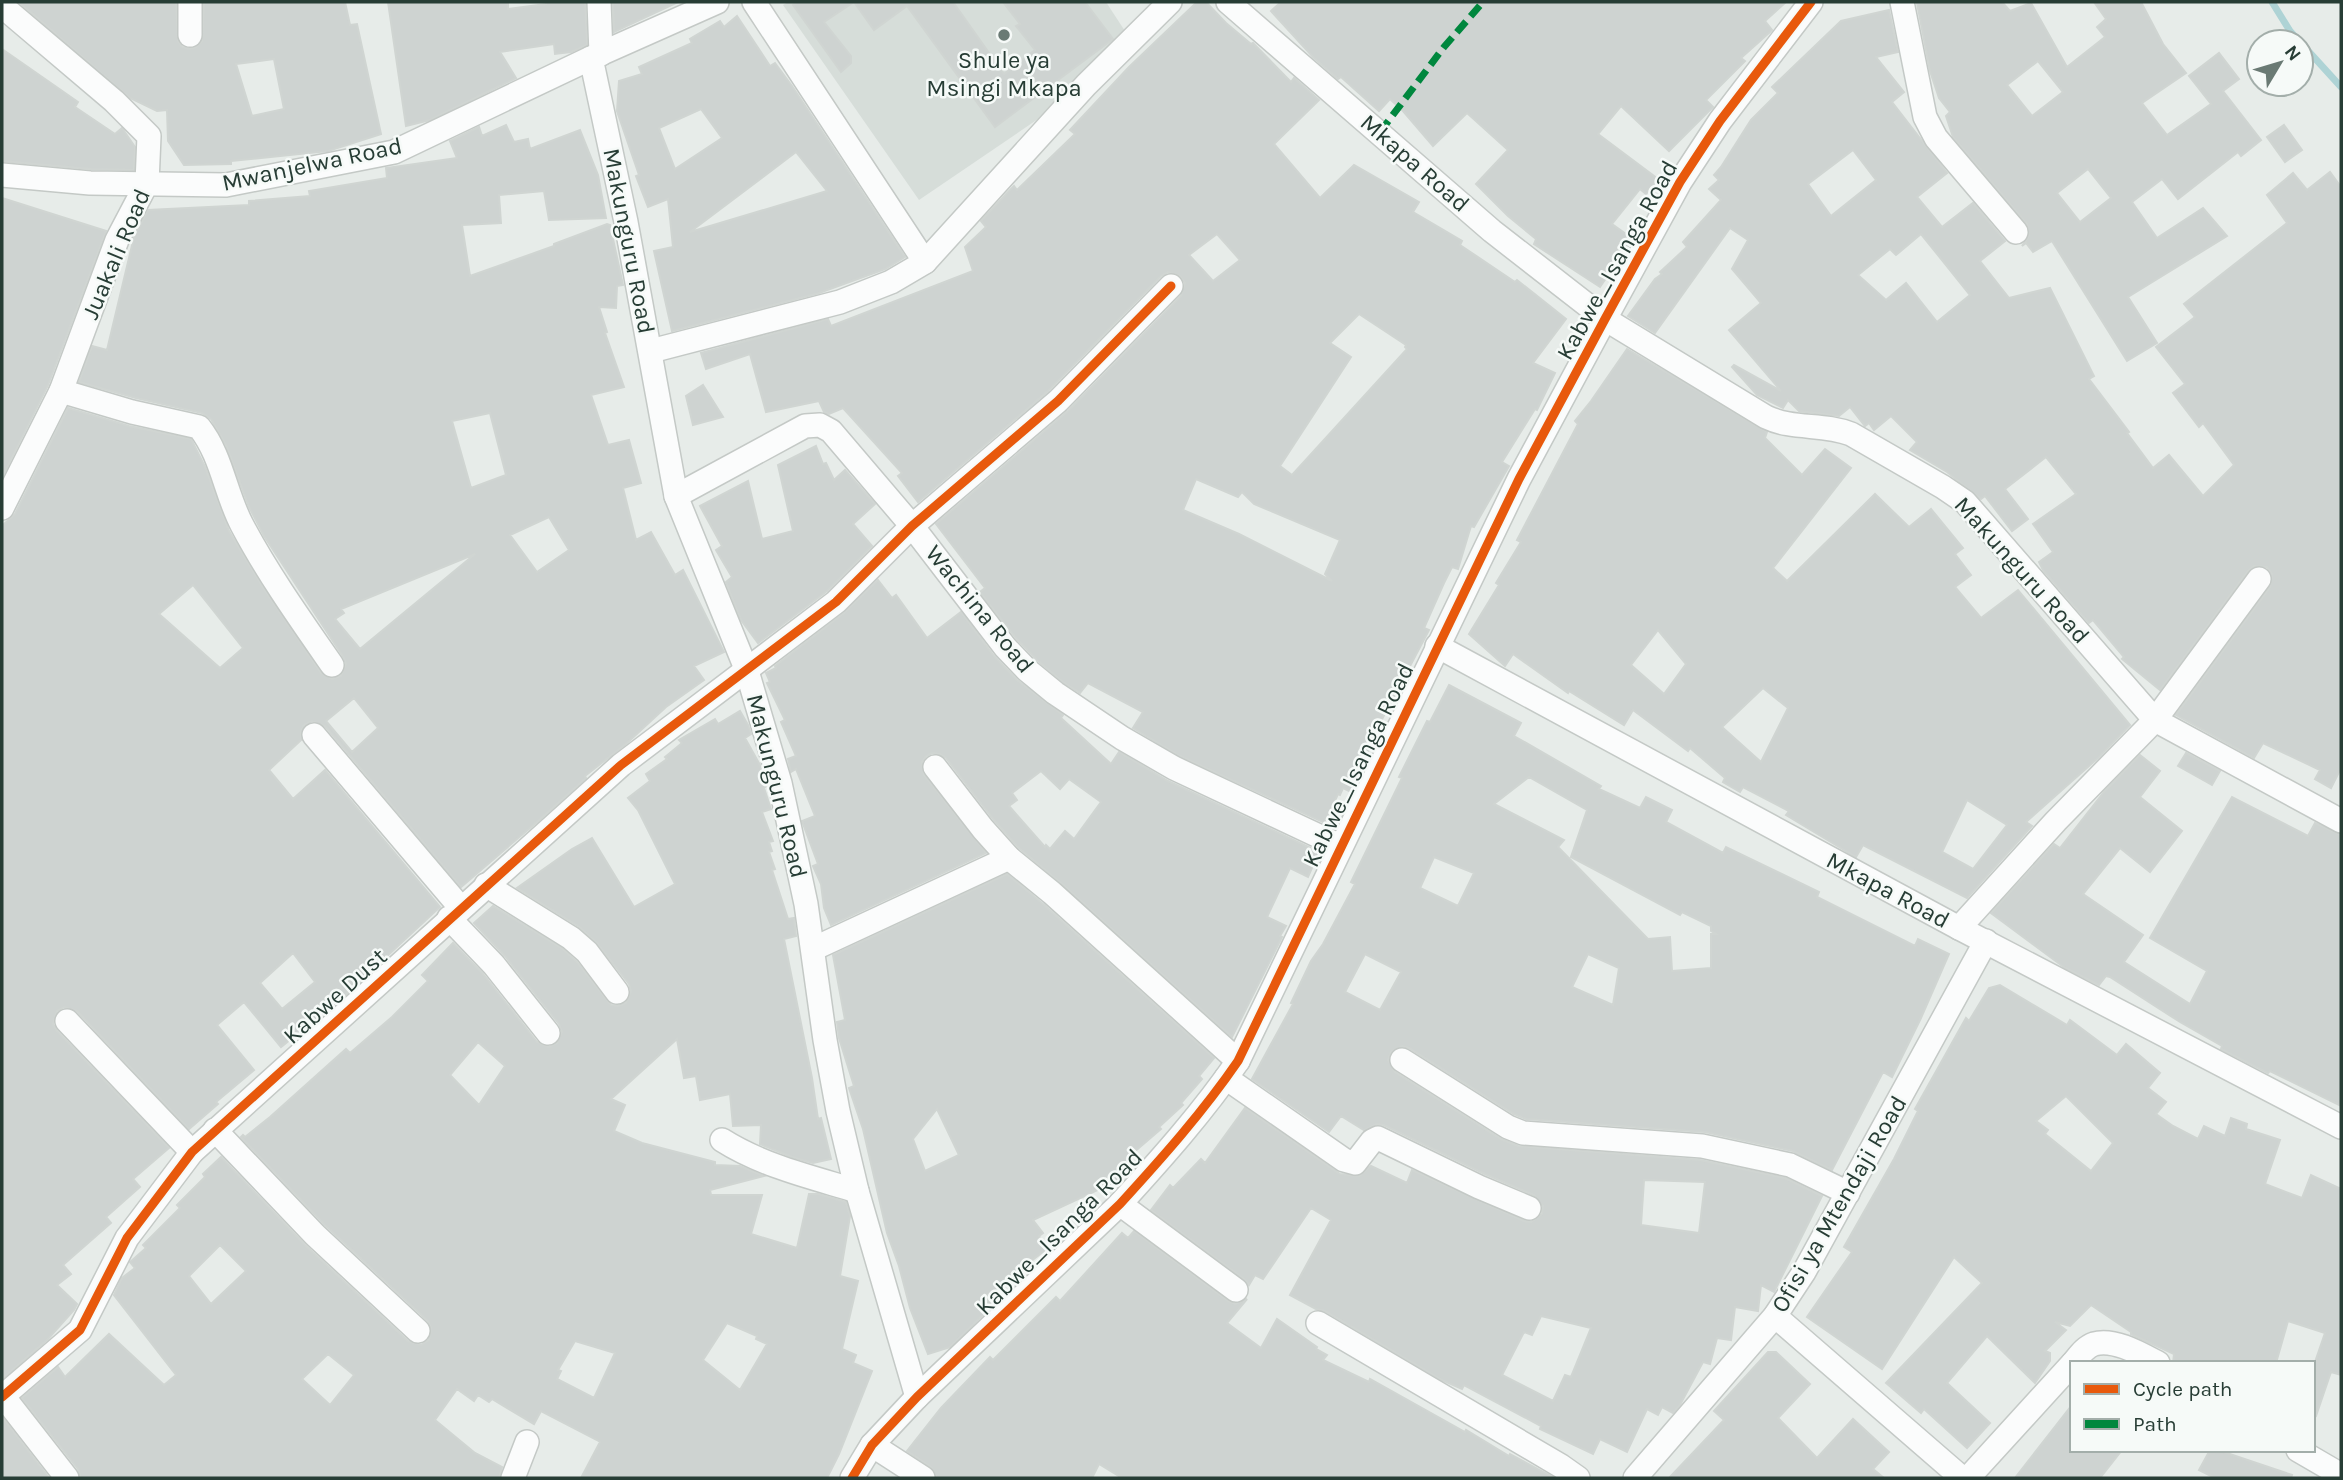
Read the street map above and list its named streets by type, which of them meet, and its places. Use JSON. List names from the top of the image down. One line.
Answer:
{"streets":{"street":["Mkapa Road","Mwanjelwa Road","Makunguru Road","Juakali Road","Kabwe_Isanga Road","Wachina Road","Kabwe Dust","Ofisi ya Mtendaji Road"]},"crossings":[["Mkapa Road","Makunguru Road"],["Mkapa Road","Kabwe_Isanga Road"],["Mkapa Road","Ofisi ya Mtendaji Road"],["Mwanjelwa Road","Makunguru Road"],["Mwanjelwa Road","Juakali Road"],["Makunguru Road","Kabwe_Isanga Road"],["Makunguru Road","Wachina Road"],["Makunguru Road","Kabwe Dust"],["Kabwe_Isanga Road","Wachina Road"],["Wachina Road","Kabwe Dust"]],"places":["Shule ya Msingi Mkapa"],"legend":["Cycle path","Path"],"north":"top right"}
